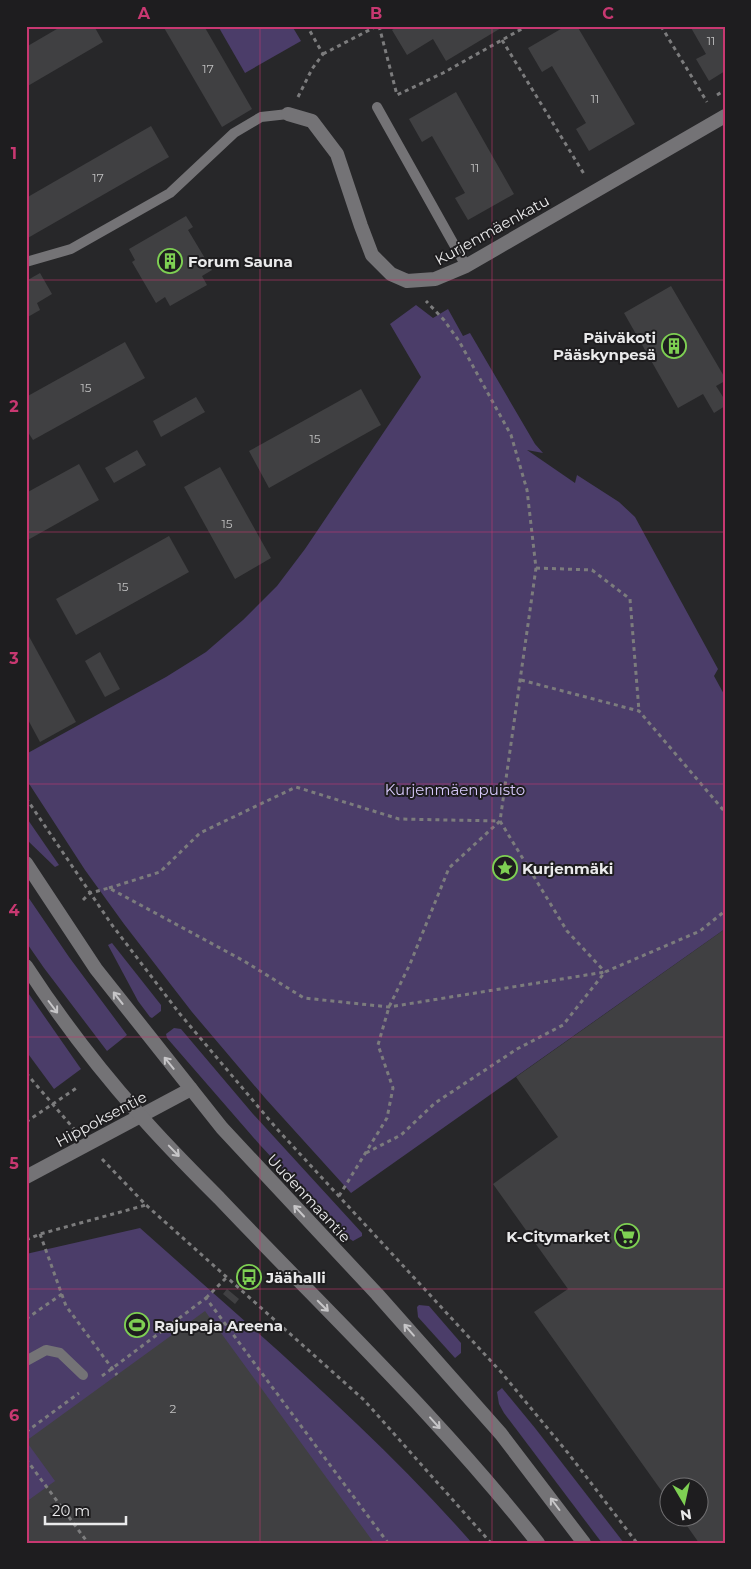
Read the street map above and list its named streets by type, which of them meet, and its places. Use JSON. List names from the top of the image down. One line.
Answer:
{"streets":{"main road":["Kurjenmäenkatu","Hippoksentie","Uudenmaantie"]},"crossings":[["Hippoksentie","Uudenmaantie"]],"parks":["Kurjenmäenpuisto"],"places":{"building":["Forum Sauna","Päiväkoti Pääskynpesä"],"place":["Kurjenmäki"],"supermarket":["K-Citymarket"],"bus stop":["Jäähalli"],"sports":["Rajupaja Areena"]},"house_numbers":["11","17","11","11","17","15","15","15","15","2"],"scale_bar":"20 m","north":"bottom","grid":{"columns":["A","B","C"],"rows":["1","2","3","4","5","6"]}}
